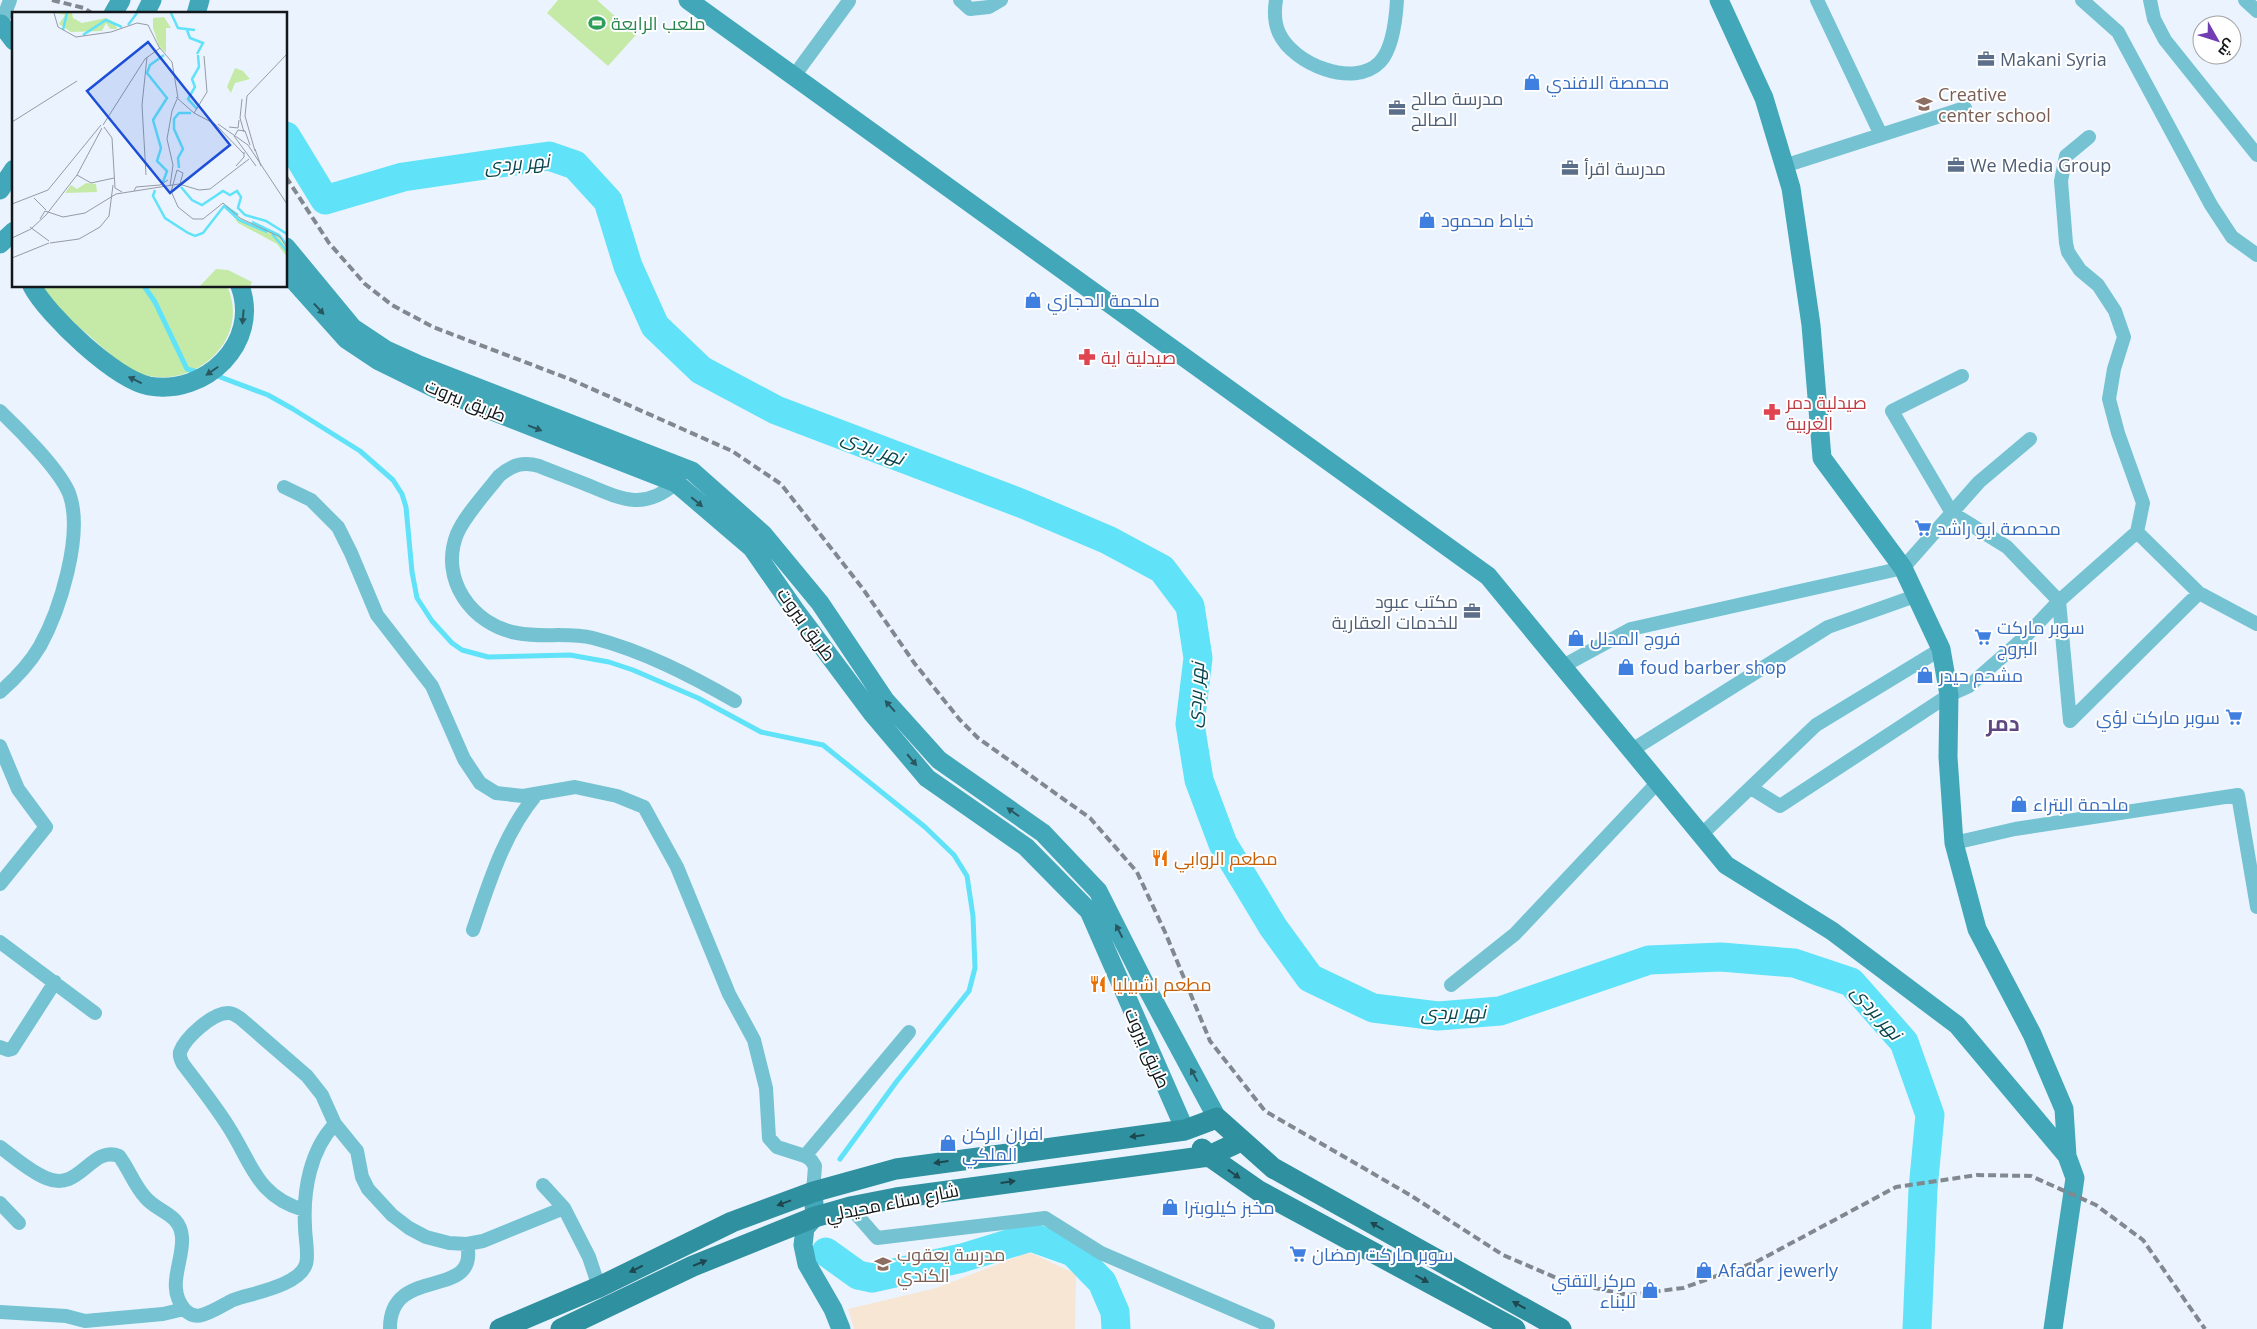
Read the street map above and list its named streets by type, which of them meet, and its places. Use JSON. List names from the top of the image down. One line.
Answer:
{"streets":{"main road":["شارع سناء محيدلي"],"street":["طريق بيروت"]},"districts":["دمر"],"water":["نهر بردى"],"places":{"sports":["ملعب الرابعة"],"office":["Makani Syria","مدرسة صالح الصالح","We Media Group","مدرسة اقرأ","مكتب عبود للخدمات العقارية"],"shop":["محمصة الافندي","خياط محمود","ملحمة الحجازي","فروج المدلل","foud barber shop","مشحم حيدر","ملحمة البتراء","افران الركن الملكي","مخبز كيلوبترا","Afadar jewerly","مركز التقني للبناء"],"school or university":["Creative center school","مدرسة يعقوب الكندي"],"pharmacy":["صيدلية اية","صيدلية دمر الغربية"],"supermarket":["محمصة ابو راشد","سوبر ماركت البروج","سوبر ماركت لؤي","سوبر ماركت رمضان"],"restaurant":["مطعم الروابي","مطعم اشبيليا"]},"north":"bottom right"}
